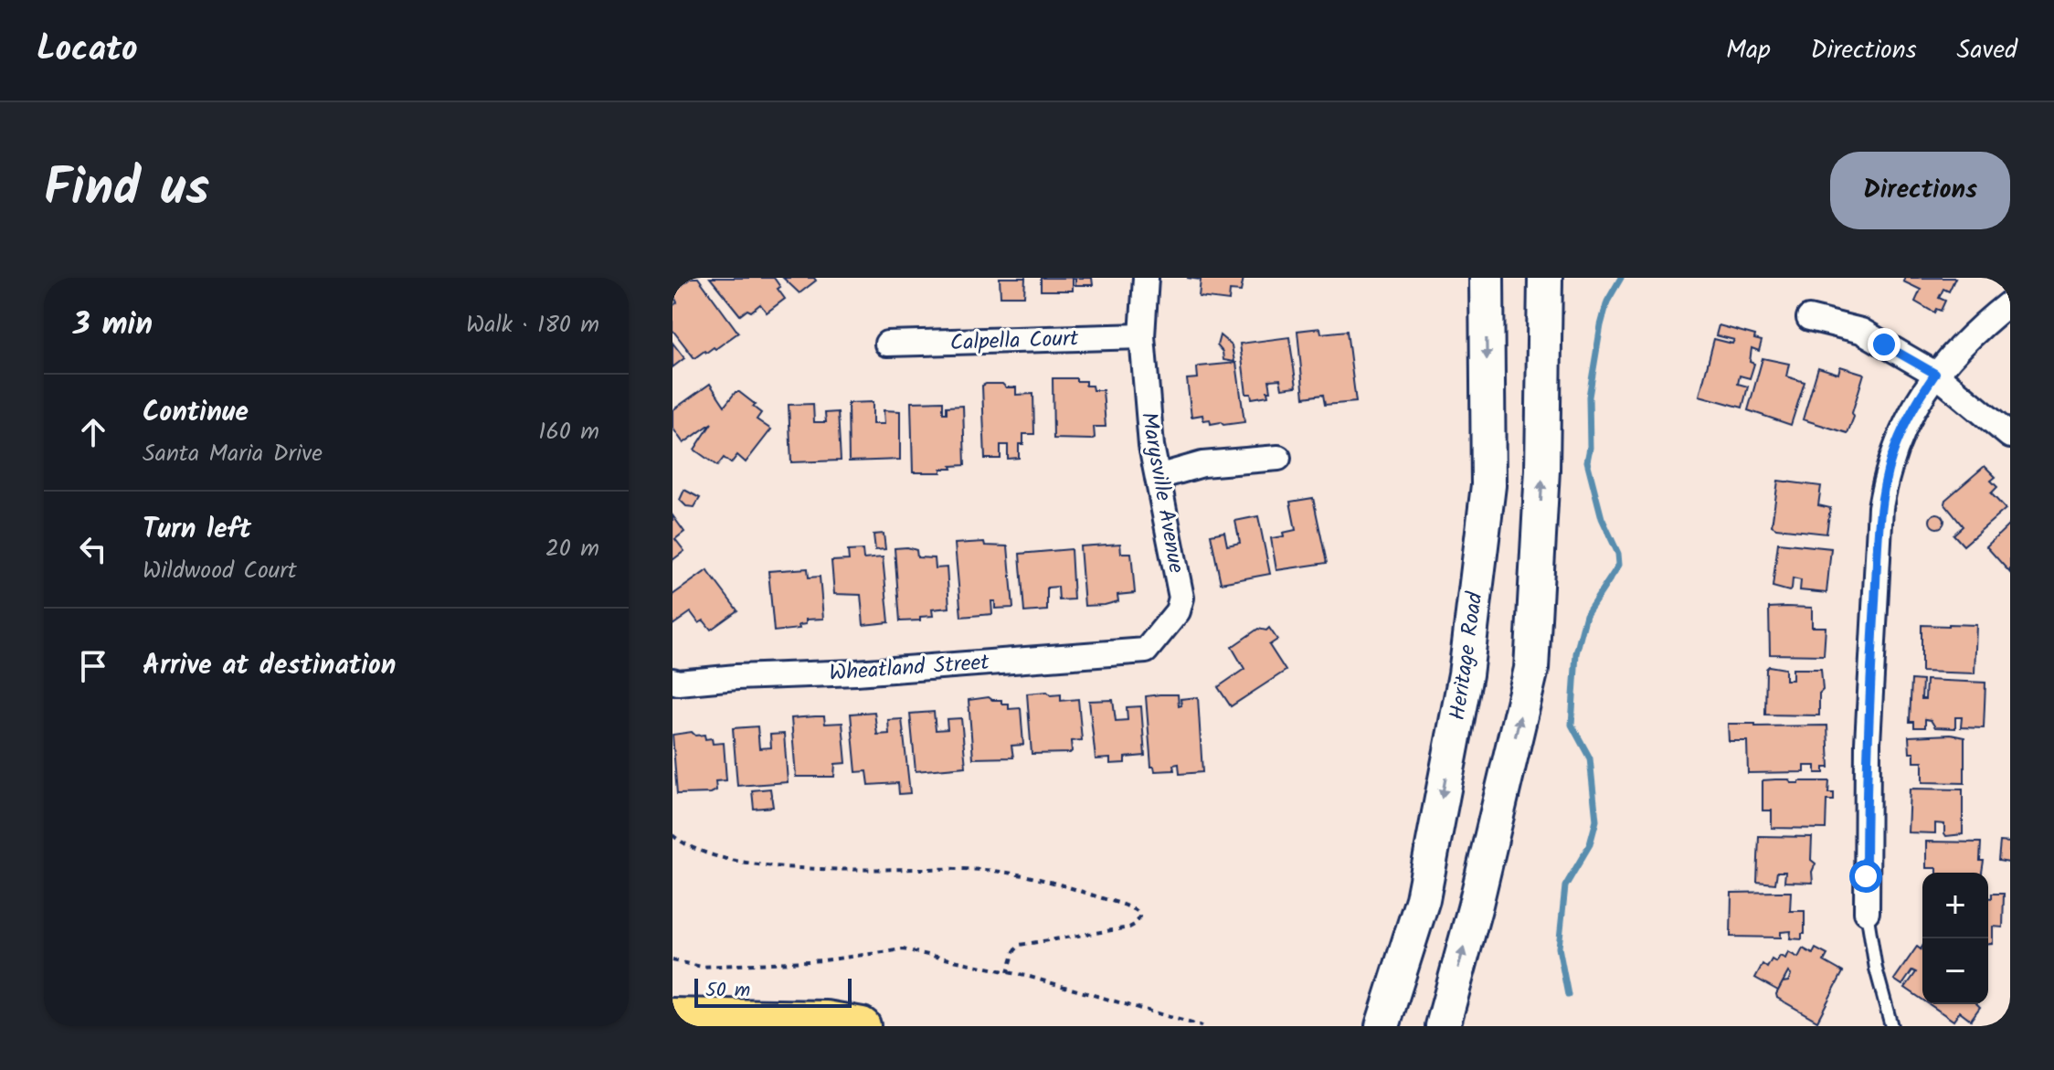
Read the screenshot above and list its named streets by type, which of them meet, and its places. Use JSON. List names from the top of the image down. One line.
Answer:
{"streets":{"main road":["Heritage Road"],"street":["Calpella Court","Marysville Avenue","Wheatland Street"]},"crossings":[["Calpella Court","Marysville Avenue"],["Marysville Avenue","Wheatland Street"]],"scale_bar":"50 m","page":{"header":"Locato","nav":["Map","Directions","Saved"],"title":"Find us","buttons":"Directions","heading":["3 min","Walk · 180 m"],"list":[["Continue","Santa Maria Drive","160 m"],["Turn left","Wildwood Court","20 m"],"Arrive at destination"],"map_buttons":["+","−"],"scale":"50 m"}}
